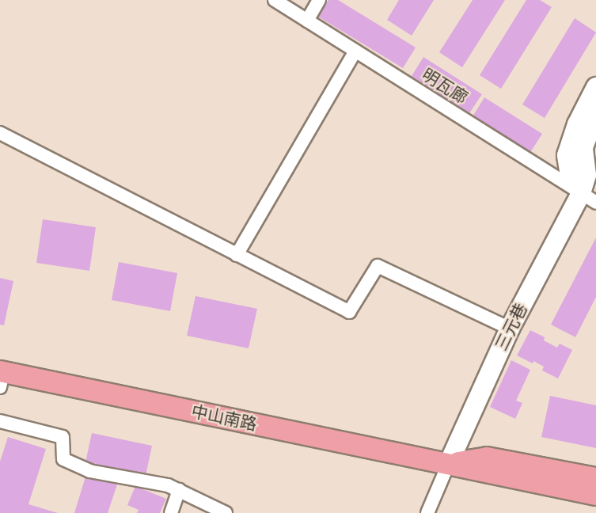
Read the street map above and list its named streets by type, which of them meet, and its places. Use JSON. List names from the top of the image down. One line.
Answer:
{"streets":{"main road":["中山南路"],"street":["明瓦廊","三元巷"]},"crossings":[["明瓦廊","三元巷"],["三元巷","中山南路"]]}
